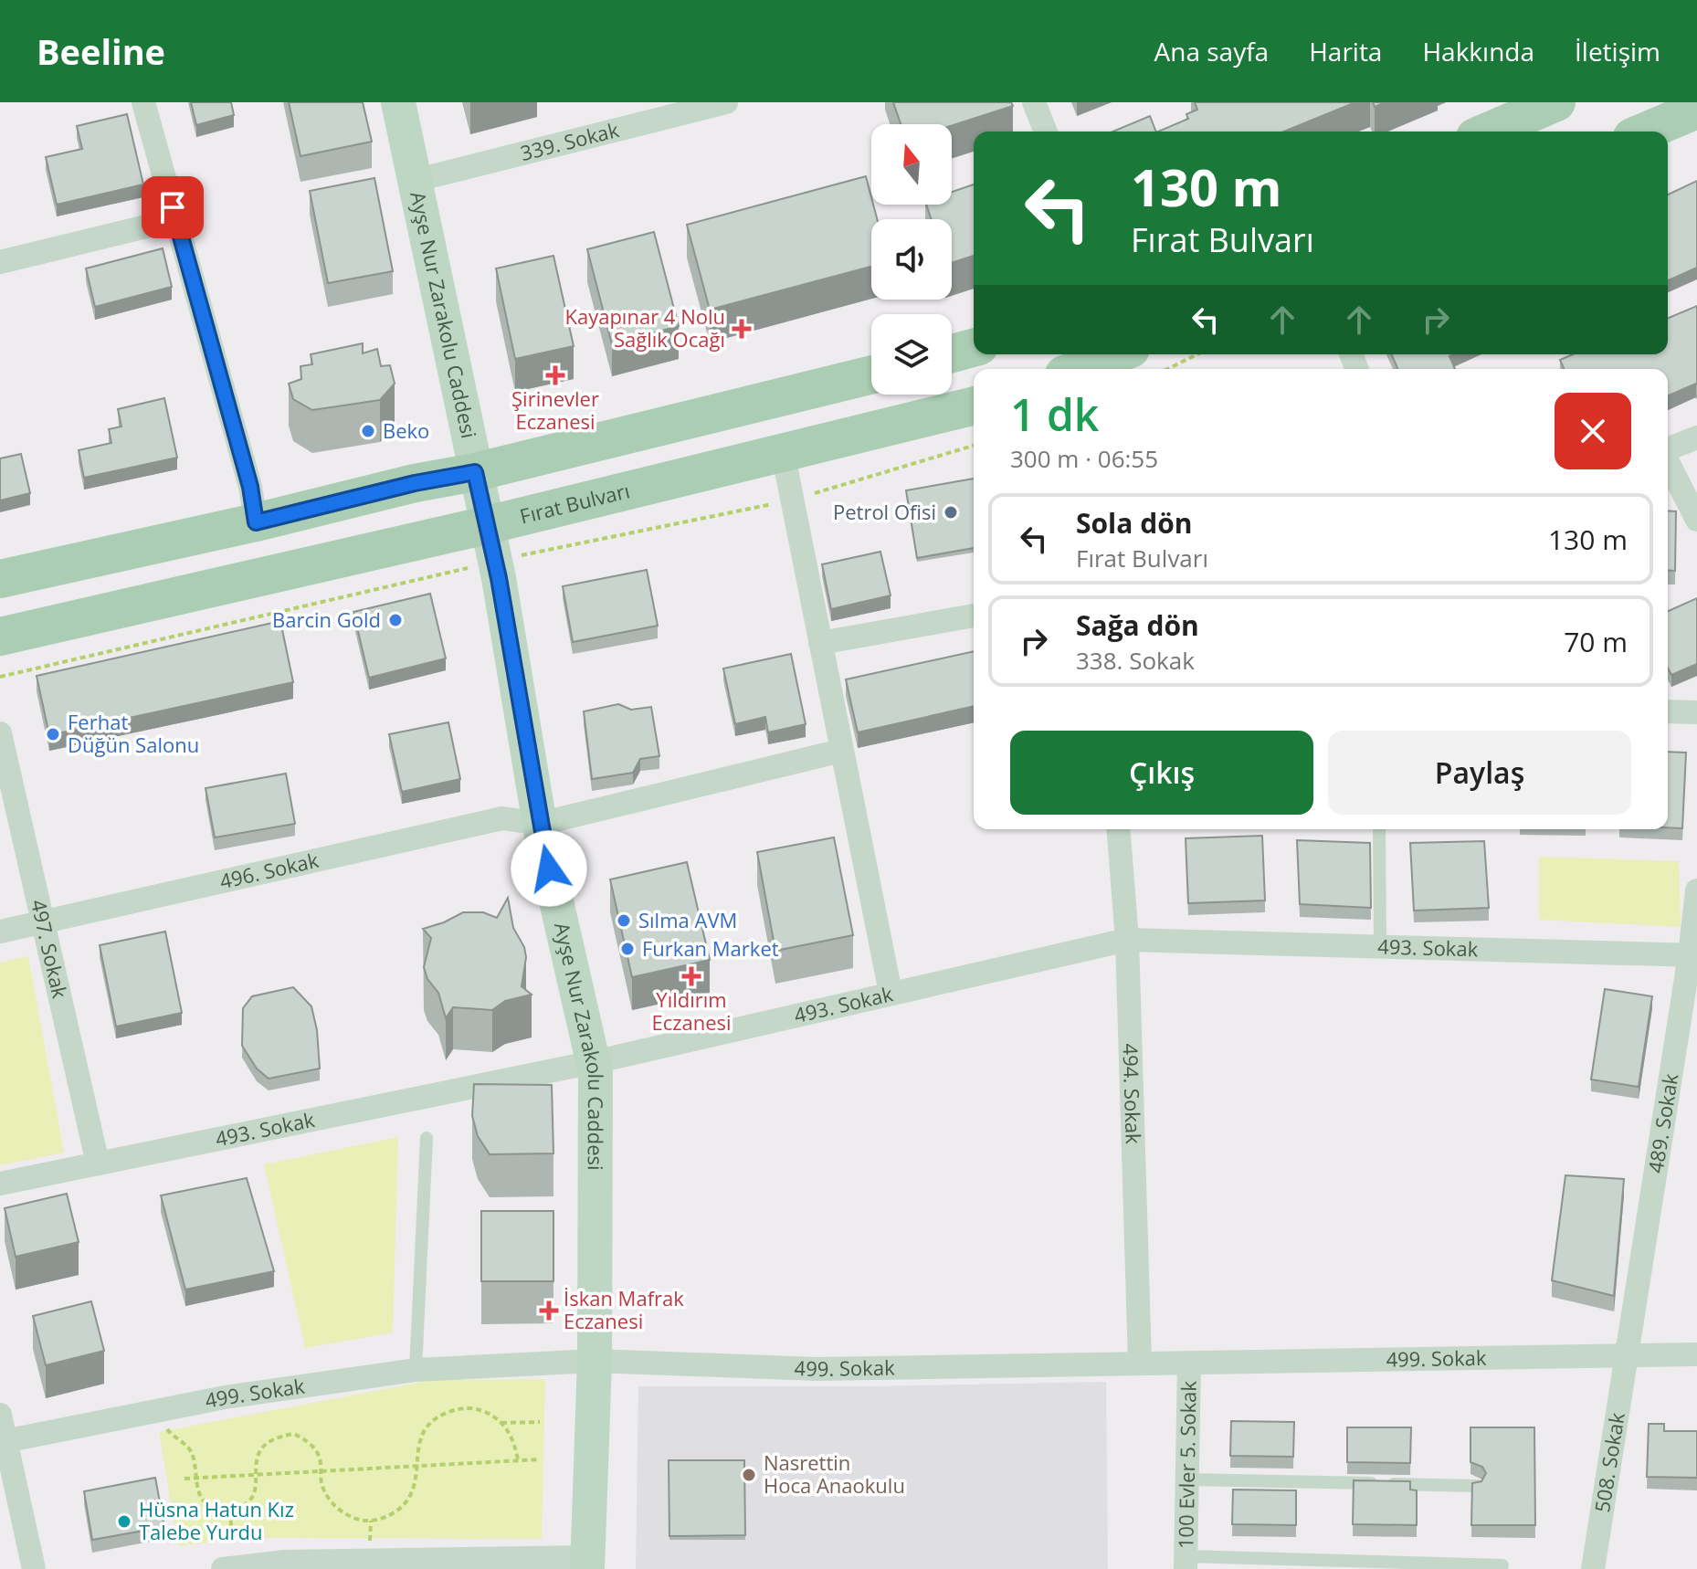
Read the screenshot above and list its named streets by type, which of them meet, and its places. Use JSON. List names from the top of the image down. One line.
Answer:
{"streets":{"main road":["Fırat Bulvarı"],"street":["339. Sokak","Ayşe Nur Zarakolu Caddesi","496. Sokak","493. Sokak","497. Sokak","494. Sokak","489. Sokak","499. Sokak","508. Sokak","100 Evler 5. Sokak"]},"crossings":[["339. Sokak","Ayşe Nur Zarakolu Caddesi"],["Ayşe Nur Zarakolu Caddesi","Fırat Bulvarı"],["Ayşe Nur Zarakolu Caddesi","496. Sokak"],["Ayşe Nur Zarakolu Caddesi","493. Sokak"],["Ayşe Nur Zarakolu Caddesi","499. Sokak"],["496. Sokak","497. Sokak"],["493. Sokak","497. Sokak"],["493. Sokak","494. Sokak"],["493. Sokak","489. Sokak"],["494. Sokak","499. Sokak"],["489. Sokak","499. Sokak"],["489. Sokak","508. Sokak"],["499. Sokak","508. Sokak"],["499. Sokak","100 Evler 5. Sokak"]],"places":{"health":["Kayapınar 4 Nolu Sağlık Ocağı","Şirinevler Eczanesi","Yıldırım Eczanesi","İskan Mafrak Eczanesi"],"other":["Beko","Petrol Ofisi","Barcin Gold","Ferhat Düğün Salonu","Sılma AVM","Furkan Market","Nasrettin Hoca Anaokulu","Hüsna Hatun Kız Talebe Yurdu"]},"north":"top","page":{"header":"Beeline","nav":["Ana sayfa","Harita","Hakkında","İletişim"],"turn":["130 m","Fırat Bulvarı"],"heading":["1 dk","300 m · 06:55"],"list":[{"name":"Sola dön","note":"Fırat Bulvarı","value":"130 m"},{"name":"Sağa dön","note":"338. Sokak","value":"70 m"}],"buttons":["Çıkış","Paylaş"]}}
